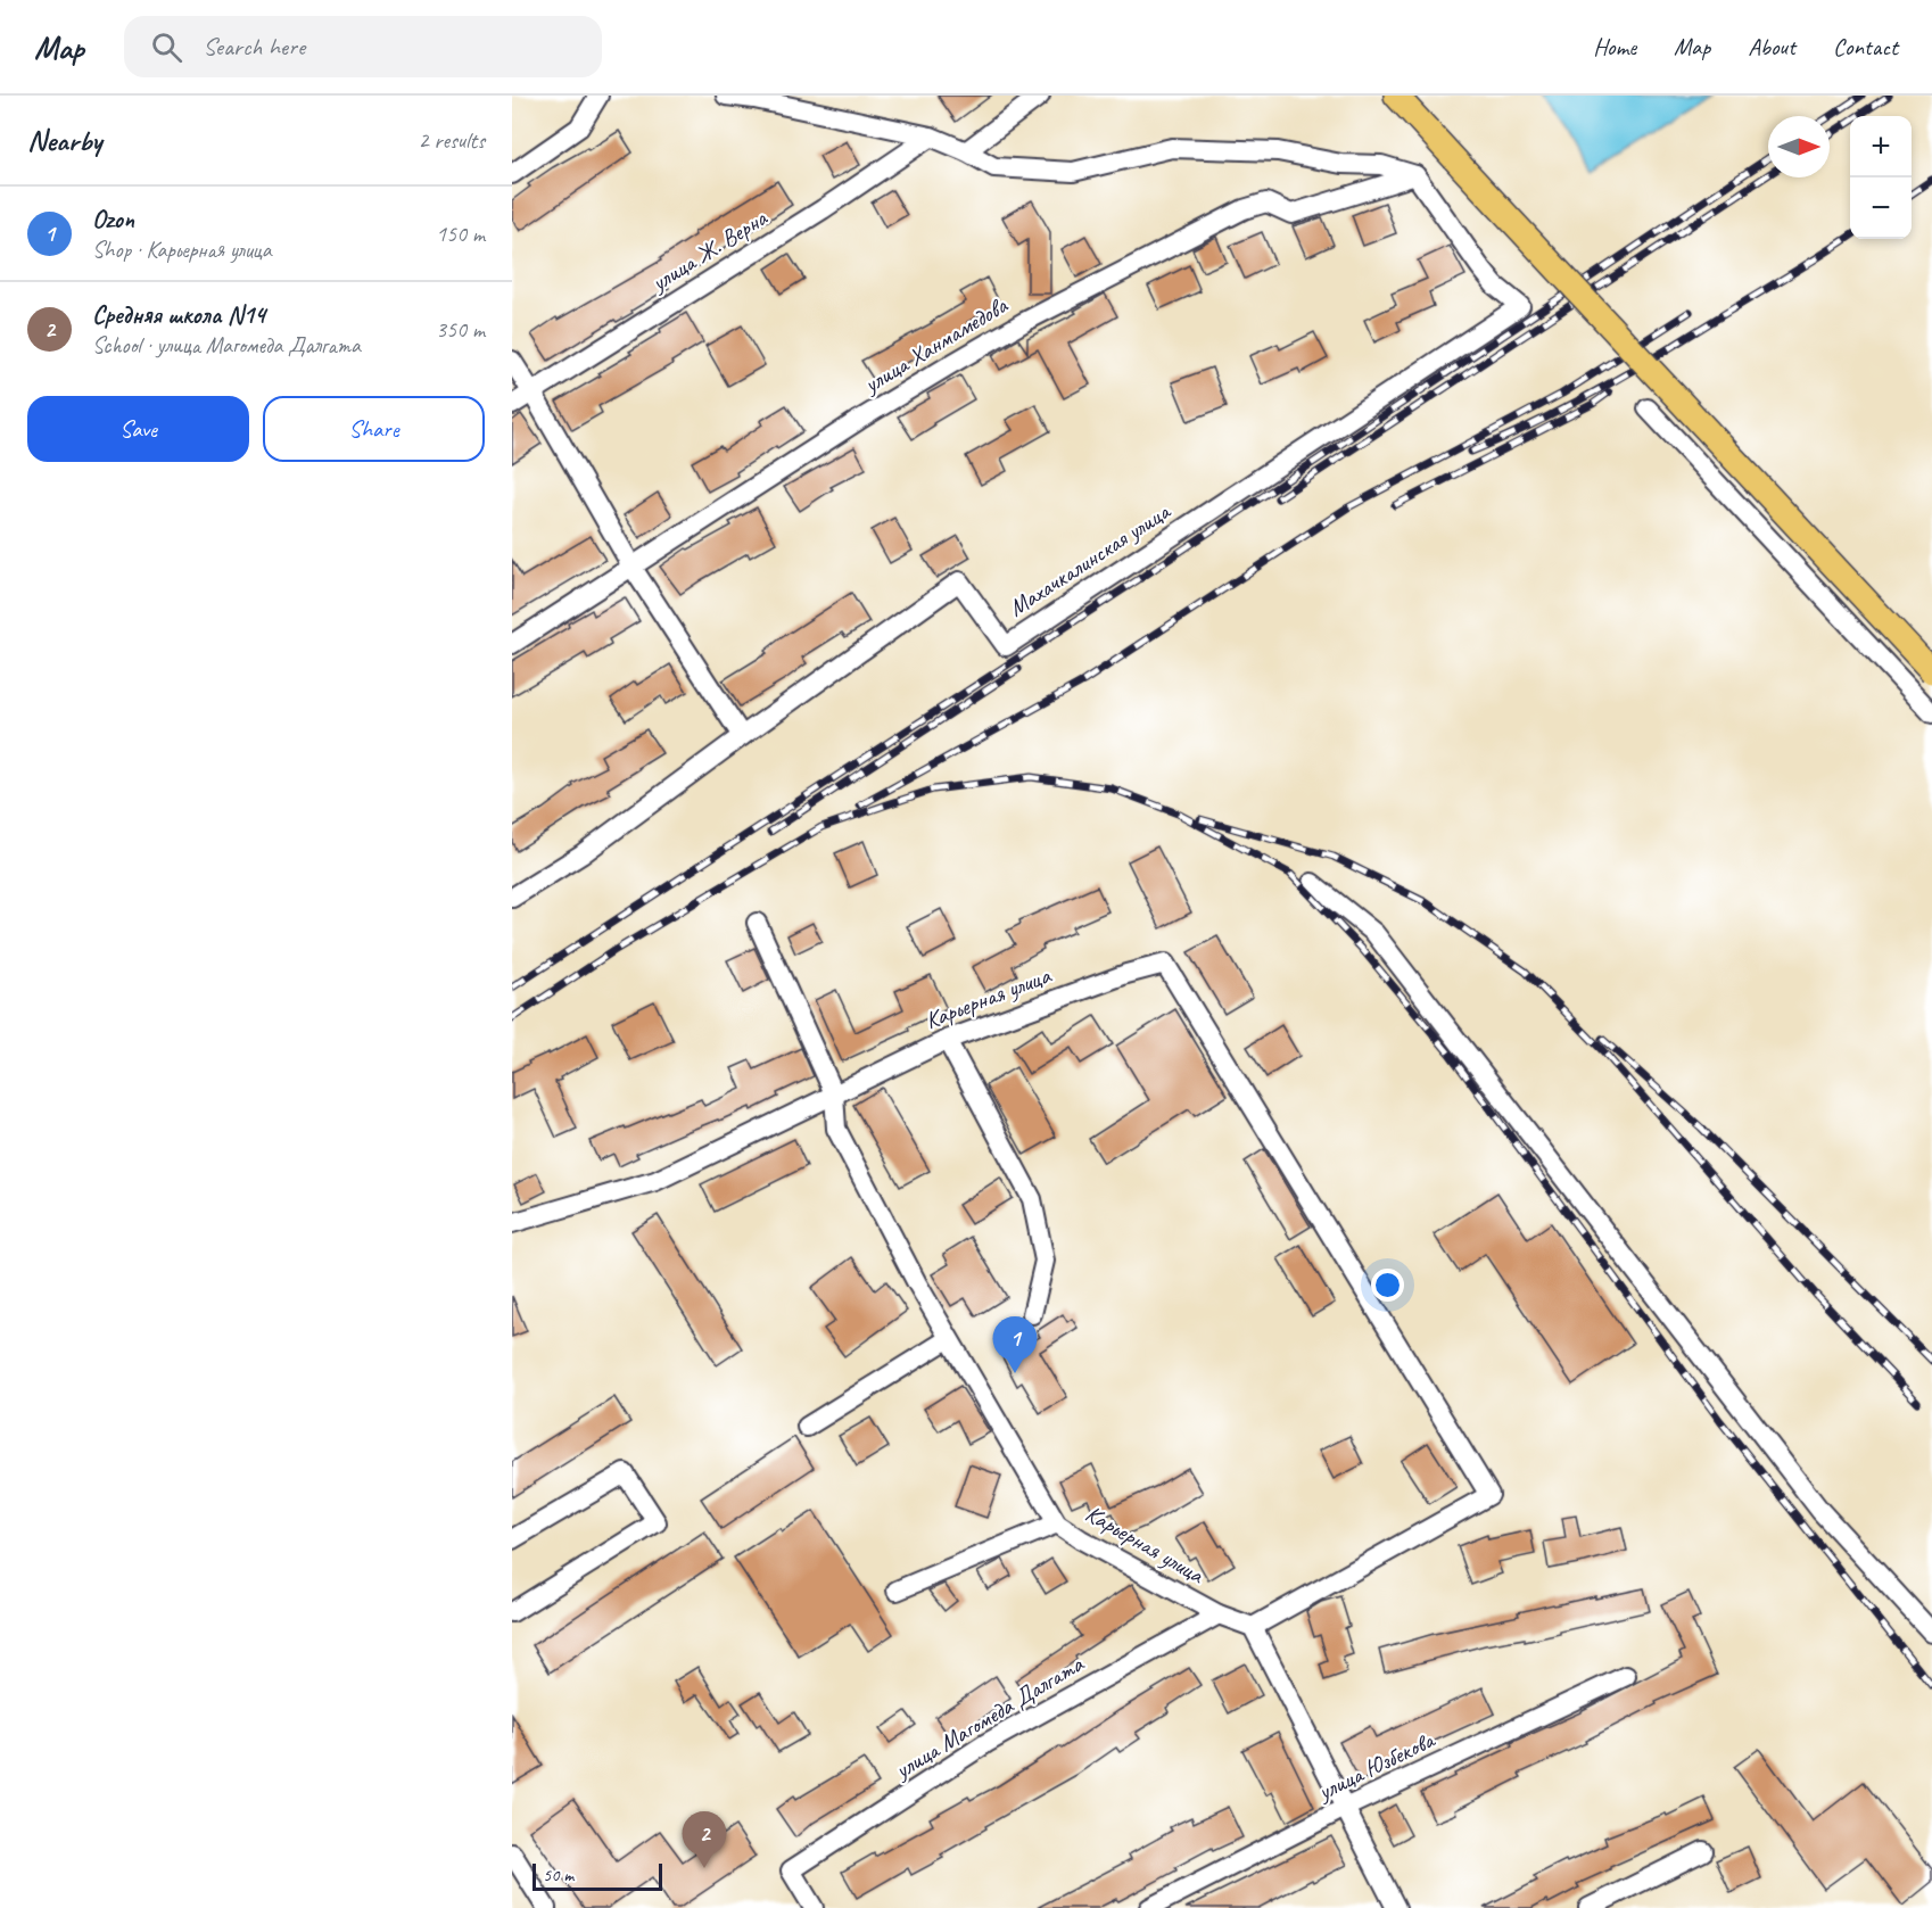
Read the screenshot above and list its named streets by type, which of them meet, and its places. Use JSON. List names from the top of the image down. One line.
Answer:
{"streets":{"street":["улица Ж. Верна","улица Ханмамедова","Махачкалинская улица","Карьерная улица","улица Магомеда Далгата","улица Юзбекова"]},"crossings":[["улица Ханмамедова","Махачкалинская улица"],["Карьерная улица","улица Магомеда Далгата"]],"scale_bar":"50 m","north":"right","page":{"header":"Map","search":"Search here","nav":["Home","Map","About","Contact"],"heading":["Nearby","2 results"],"map_buttons":["+","−"],"list":[{"mark":"1","name":"Ozon","note":"Shop · Карьерная улица","value":"150 m"},{"mark":"2","name":"Средняя школа N14","note":"School · улица Магомеда Далгата","value":"350 m"}],"buttons":["Save","Share"],"pins":["1","2"],"scale":"50 m"}}
